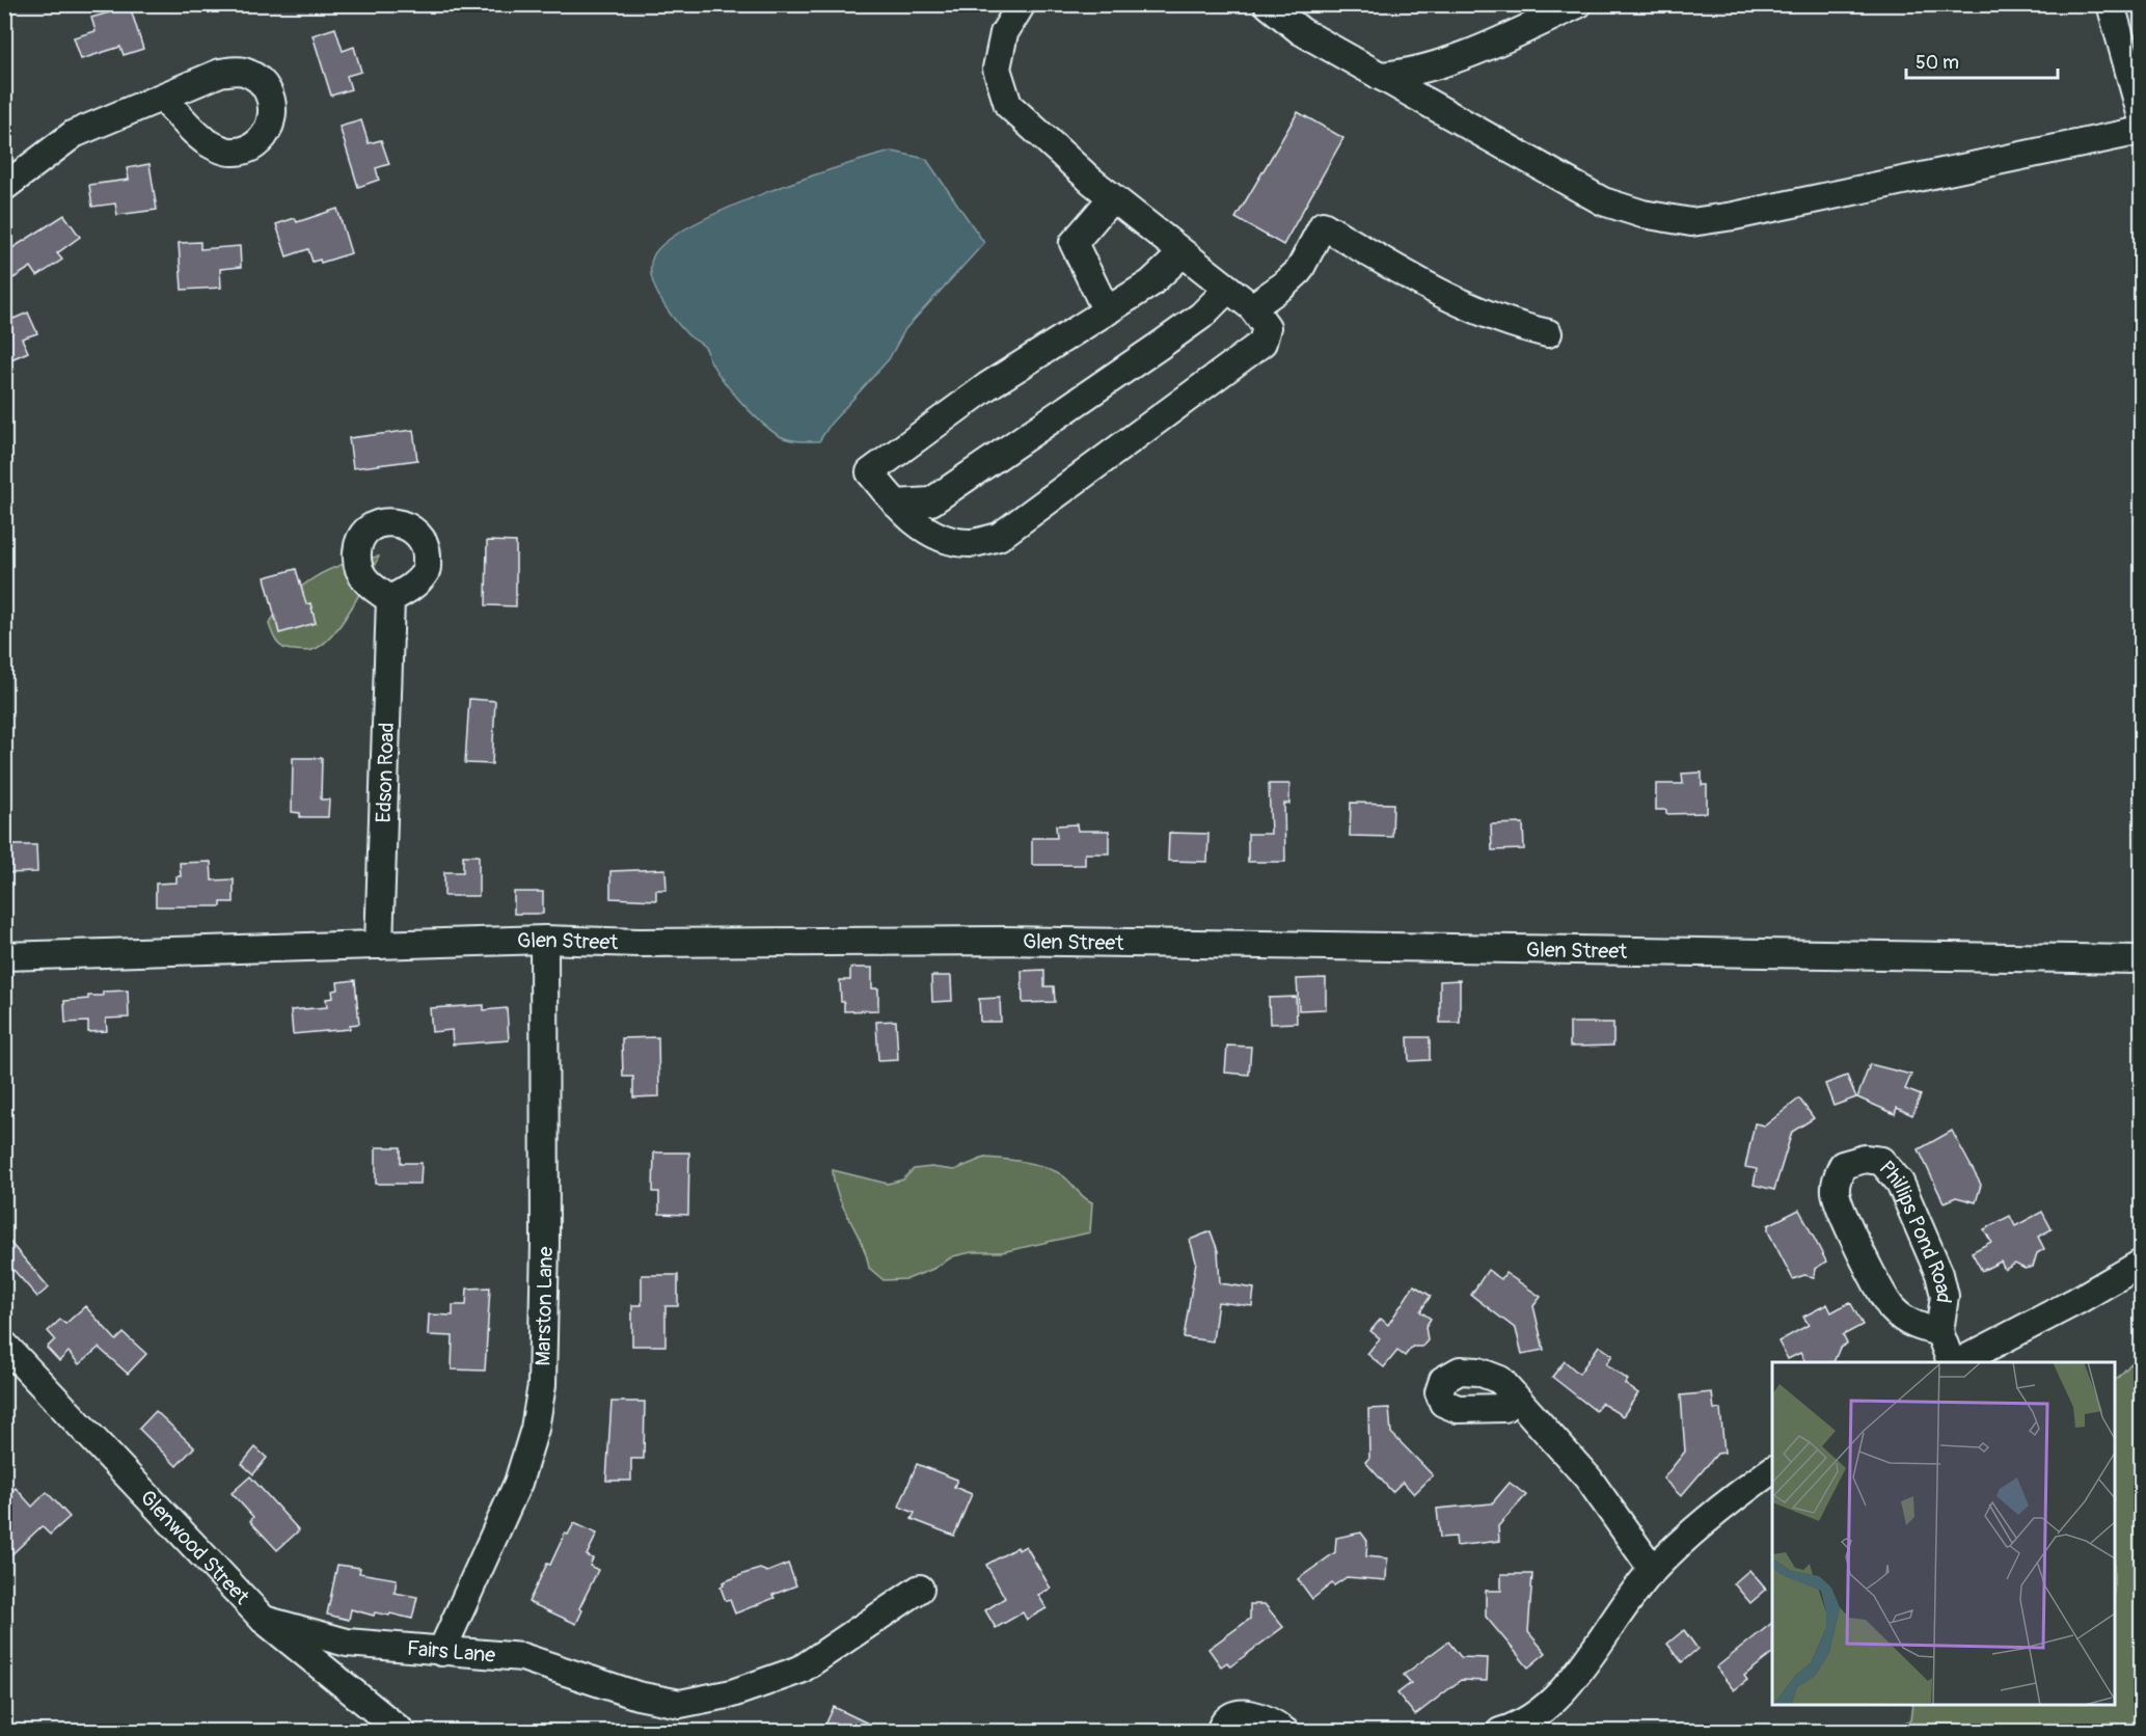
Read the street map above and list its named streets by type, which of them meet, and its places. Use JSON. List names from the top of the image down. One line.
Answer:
{"streets":{"street":["Edson Road","Glen Street","Phillips Pond Road","Marston Lane","Glenwood Street","Fairs Lane"]},"crossings":[["Edson Road","Glen Street"],["Glen Street","Marston Lane"],["Marston Lane","Fairs Lane"],["Glenwood Street","Fairs Lane"]],"scale_bar":"50 m"}
